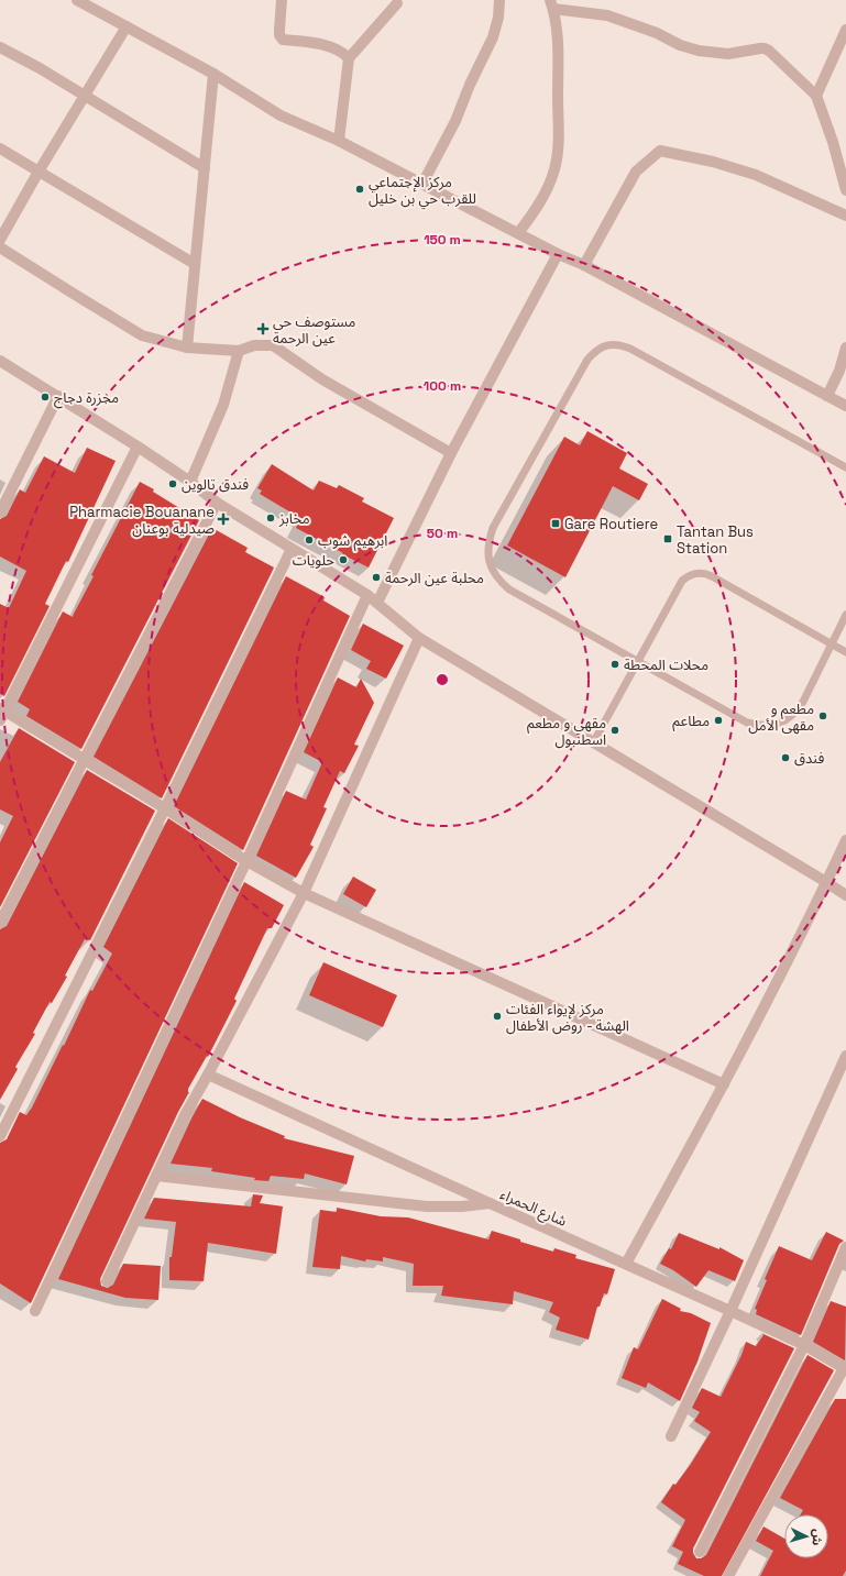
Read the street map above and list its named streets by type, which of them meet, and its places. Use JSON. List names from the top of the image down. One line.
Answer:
{"streets":{"street":["شارع الحمراء"]},"places":{"other":["مركز الإجتماعي للقرب حي بن خليل","مجزرة دجاج","فندق تالوين","مخابز","ابرهيم شوب","حلويات","محلبة عين الرحمة","محلات المحطة","مطعم و مقهى الأمل","مطاعم","مقهى و مطعم اسطنبول","فندق","مركز لإيواء الفئات الهشة - روض الأطفال"],"health":["مستوصف حي عين الرحمة","Pharmacie Bouanane صيدلية بوعنان"],"transit":["Gare Routiere","Tantan Bus Station"]},"north":"right","rings":["150 m","100 m","50 m"]}
